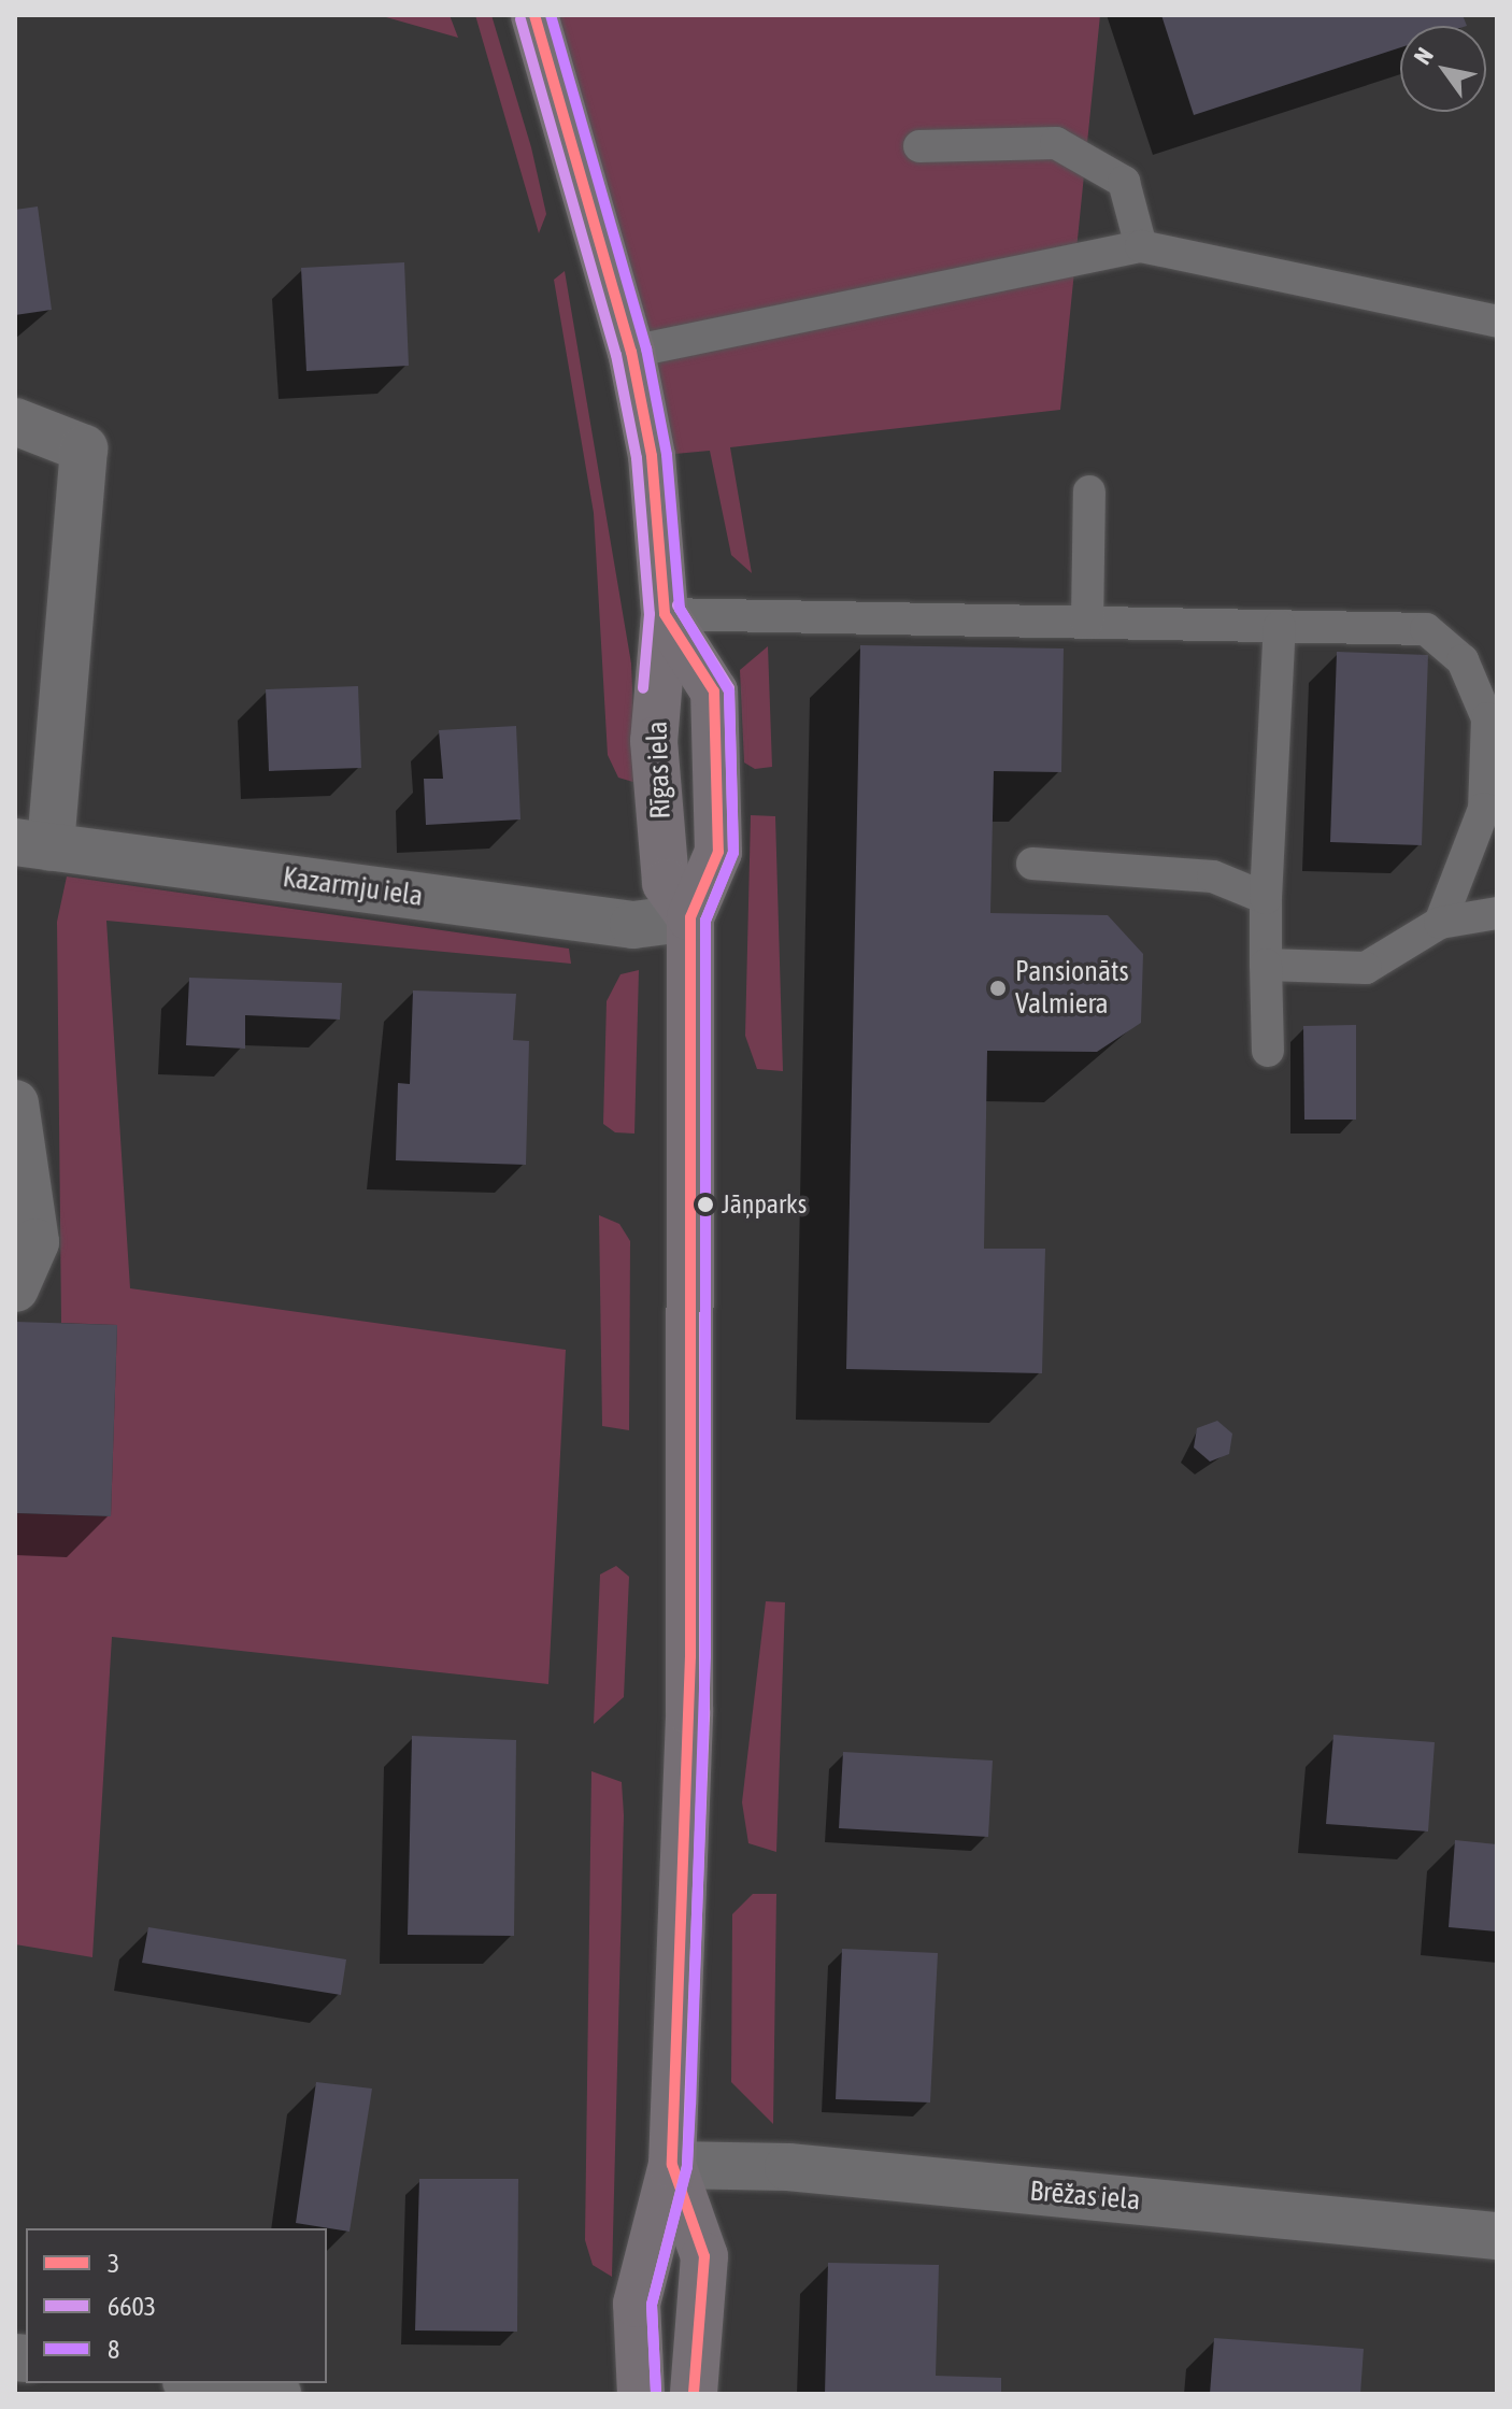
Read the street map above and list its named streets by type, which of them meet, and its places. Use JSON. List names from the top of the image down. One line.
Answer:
{"streets":{"main road":["Rīgas iela"],"street":["Kazarmju iela","Brēžas iela"]},"crossings":[["Rīgas iela","Kazarmju iela"],["Rīgas iela","Brēžas iela"]],"places":["Pansionāts Valmiera","Jāņparks"],"lines":["transit line 3","transit line 8","transit line 6603"],"legend":["3","6603","8"],"north":"top left"}
